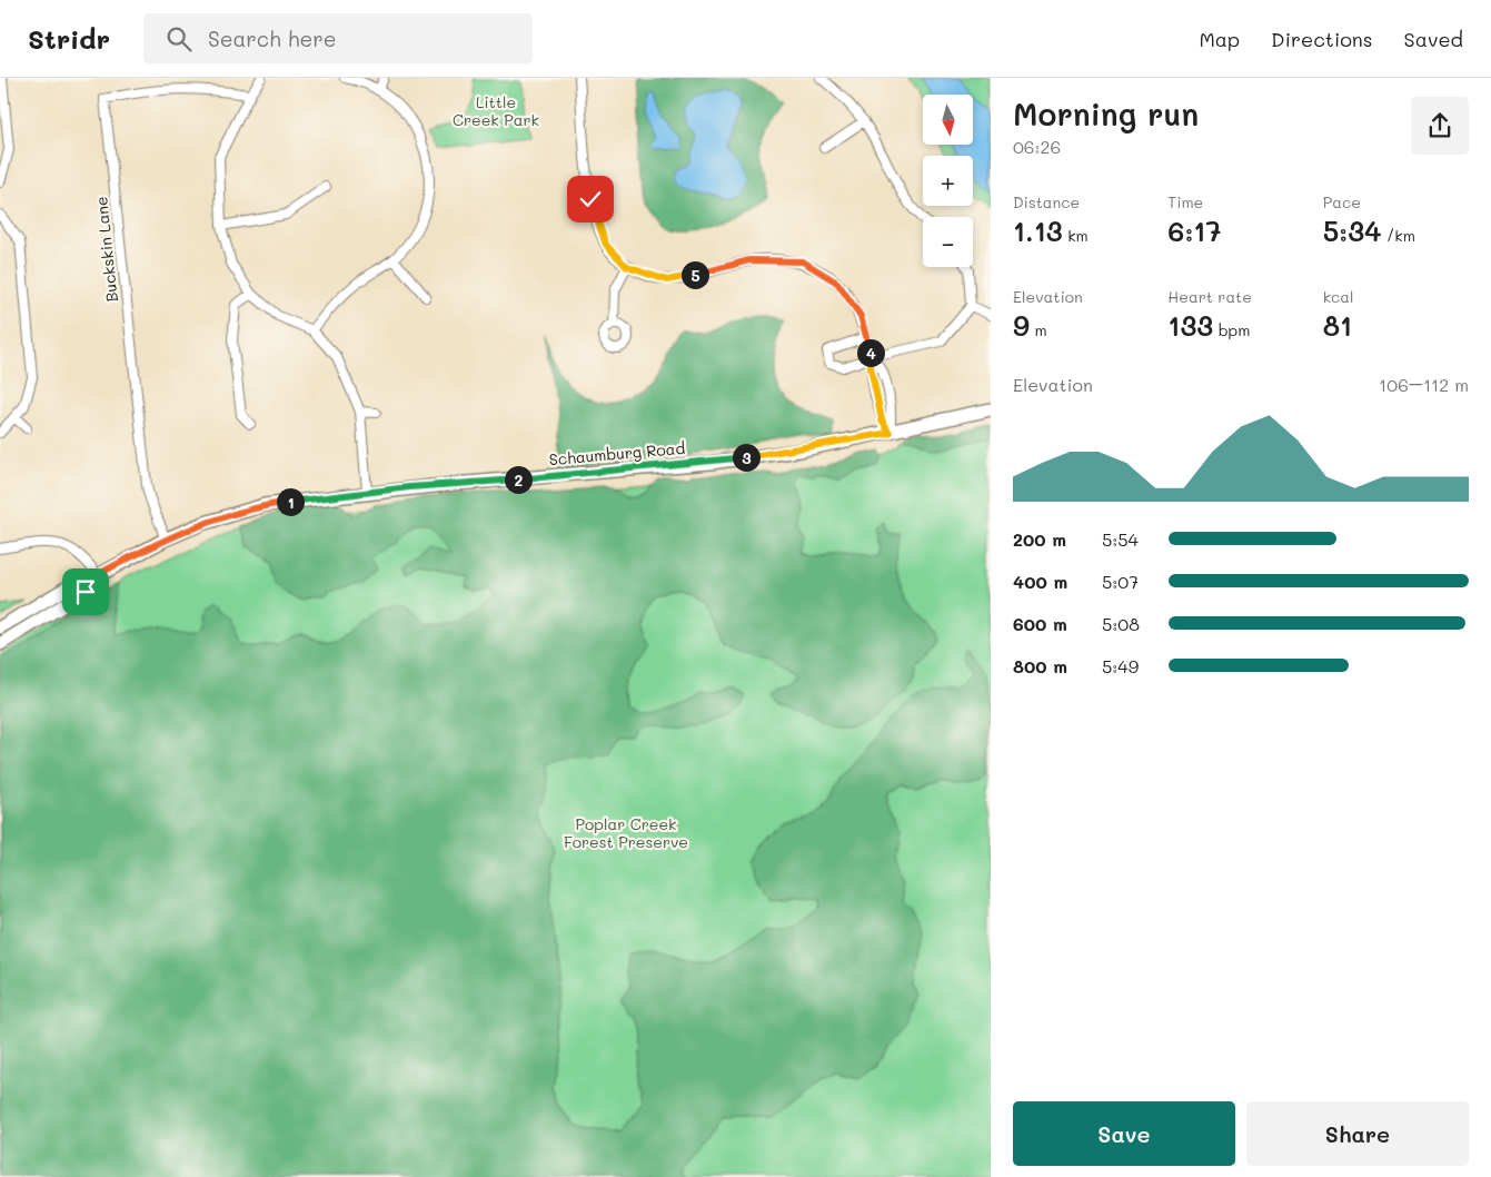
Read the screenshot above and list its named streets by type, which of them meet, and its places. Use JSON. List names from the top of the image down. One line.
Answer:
{"streets":{"main road":["Schaumburg Road"],"street":["Buckskin Lane"]},"crossings":[["Buckskin Lane","Schaumburg Road"]],"parks":["Little Creek Park","Poplar Creek Forest Preserve"],"north":"bottom","page":{"header":"Stridr","search":"Search here","nav":["Map","Directions","Saved"],"heading":["Morning run","06:26"],"map_buttons":["+","−"],"stats":[["Distance","1.13 km"],["Time","6:17"],["Pace","5:34 /km"],["Elevation","9 m"],["Heart rate","133 bpm"],["kcal","81"]],"pins":["5","4","3","2","1"],"chart":["Elevation","106–112 m"],"list":[{"name":"200 m","note":"5:54"},{"name":"400 m","note":"5:07"},{"name":"600 m","note":"5:08"},{"name":"800 m","note":"5:49"}],"buttons":["Save","Share"]}}
